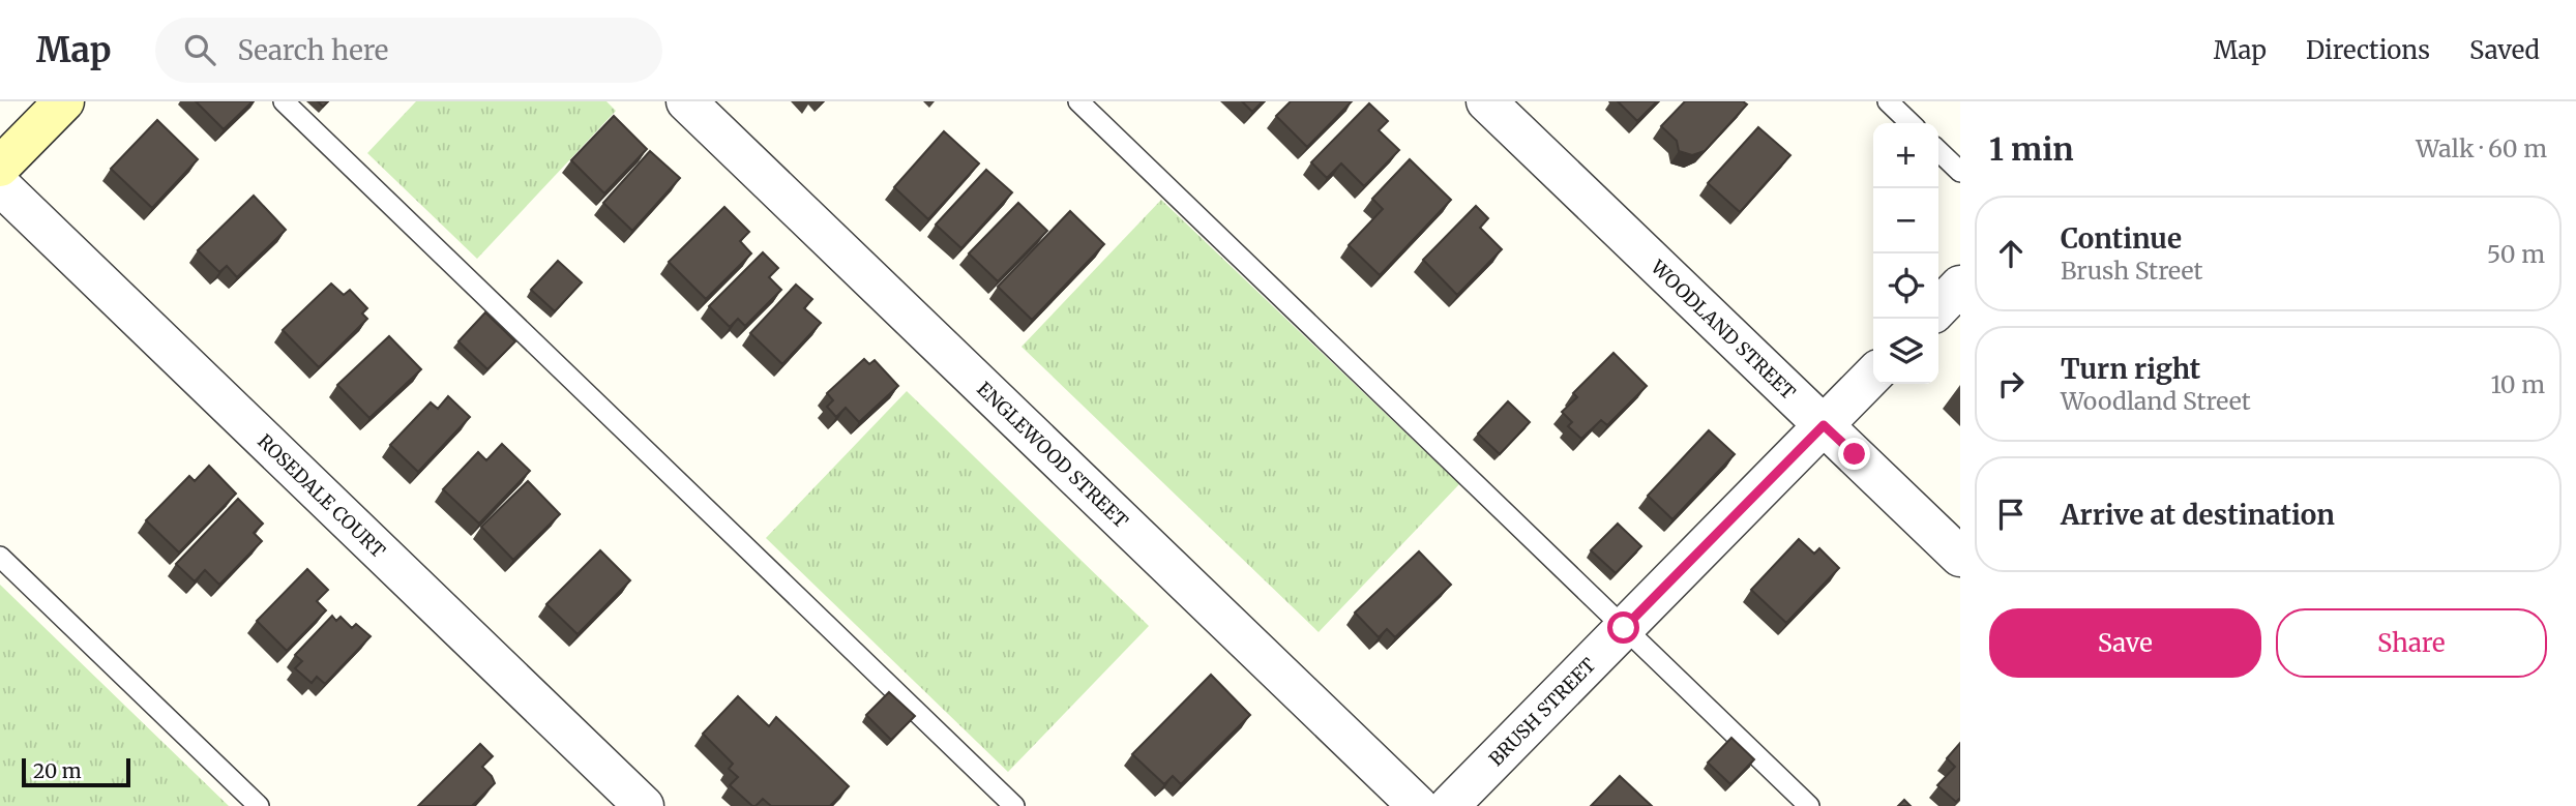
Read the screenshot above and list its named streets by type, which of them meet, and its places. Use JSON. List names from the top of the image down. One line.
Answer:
{"streets":{"street":["WOODLAND STREET","ENGLEWOOD STREET","ROSEDALE COURT","BRUSH STREET"]},"crossings":[["WOODLAND STREET","BRUSH STREET"]],"scale_bar":"20 m","page":{"header":"Map","search":"Search here","nav":["Map","Directions","Saved"],"heading":["1 min","Walk · 60 m"],"map_buttons":["+","−"],"list":[["Continue","Brush Street","50 m"],["Turn right","Woodland Street","10 m"],"Arrive at destination"],"buttons":["Save","Share"],"scale":"20 m"}}
